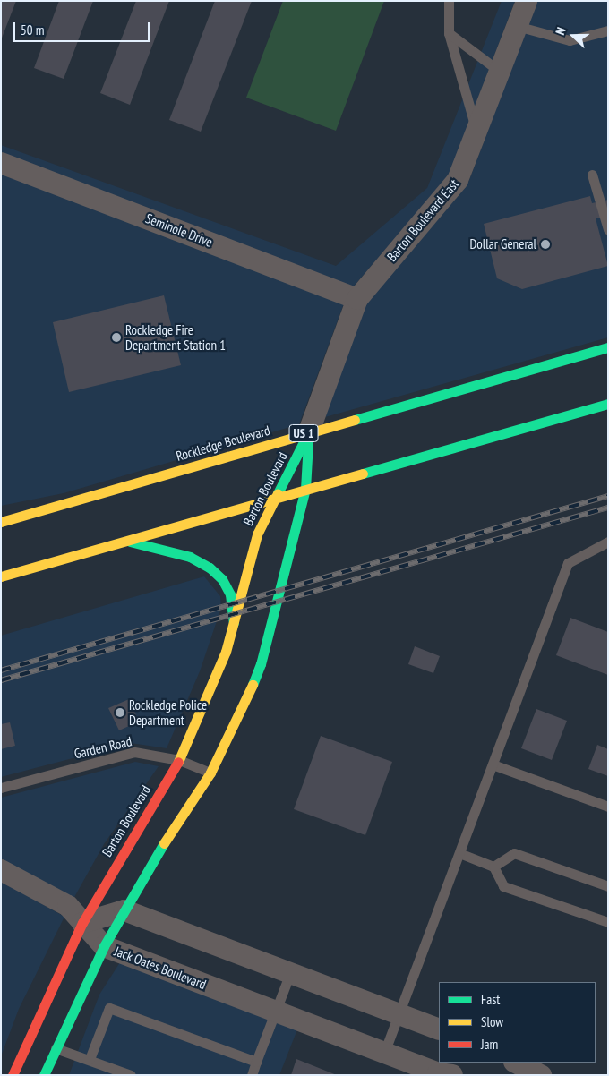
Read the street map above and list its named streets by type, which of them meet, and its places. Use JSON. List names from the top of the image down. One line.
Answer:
{"streets":{"main road":["US 1","Rockledge Boulevard","Barton Boulevard"],"street":["Barton Boulevard East","Seminole Drive","Jack Oates Boulevard"],"lane":["Garden Road"]},"crossings":[["Barton Boulevard East","Seminole Drive"],["Barton Boulevard East","Rockledge Boulevard"],["Barton Boulevard East","Barton Boulevard"],["Rockledge Boulevard","Barton Boulevard"],["Barton Boulevard","Garden Road"],["Barton Boulevard","Jack Oates Boulevard"]],"places":["Dollar General","Rockledge Fire Department Station 1","Rockledge Police Department"],"legend":["Fast","Slow","Jam"],"scale_bar":"50 m","north":"left"}
